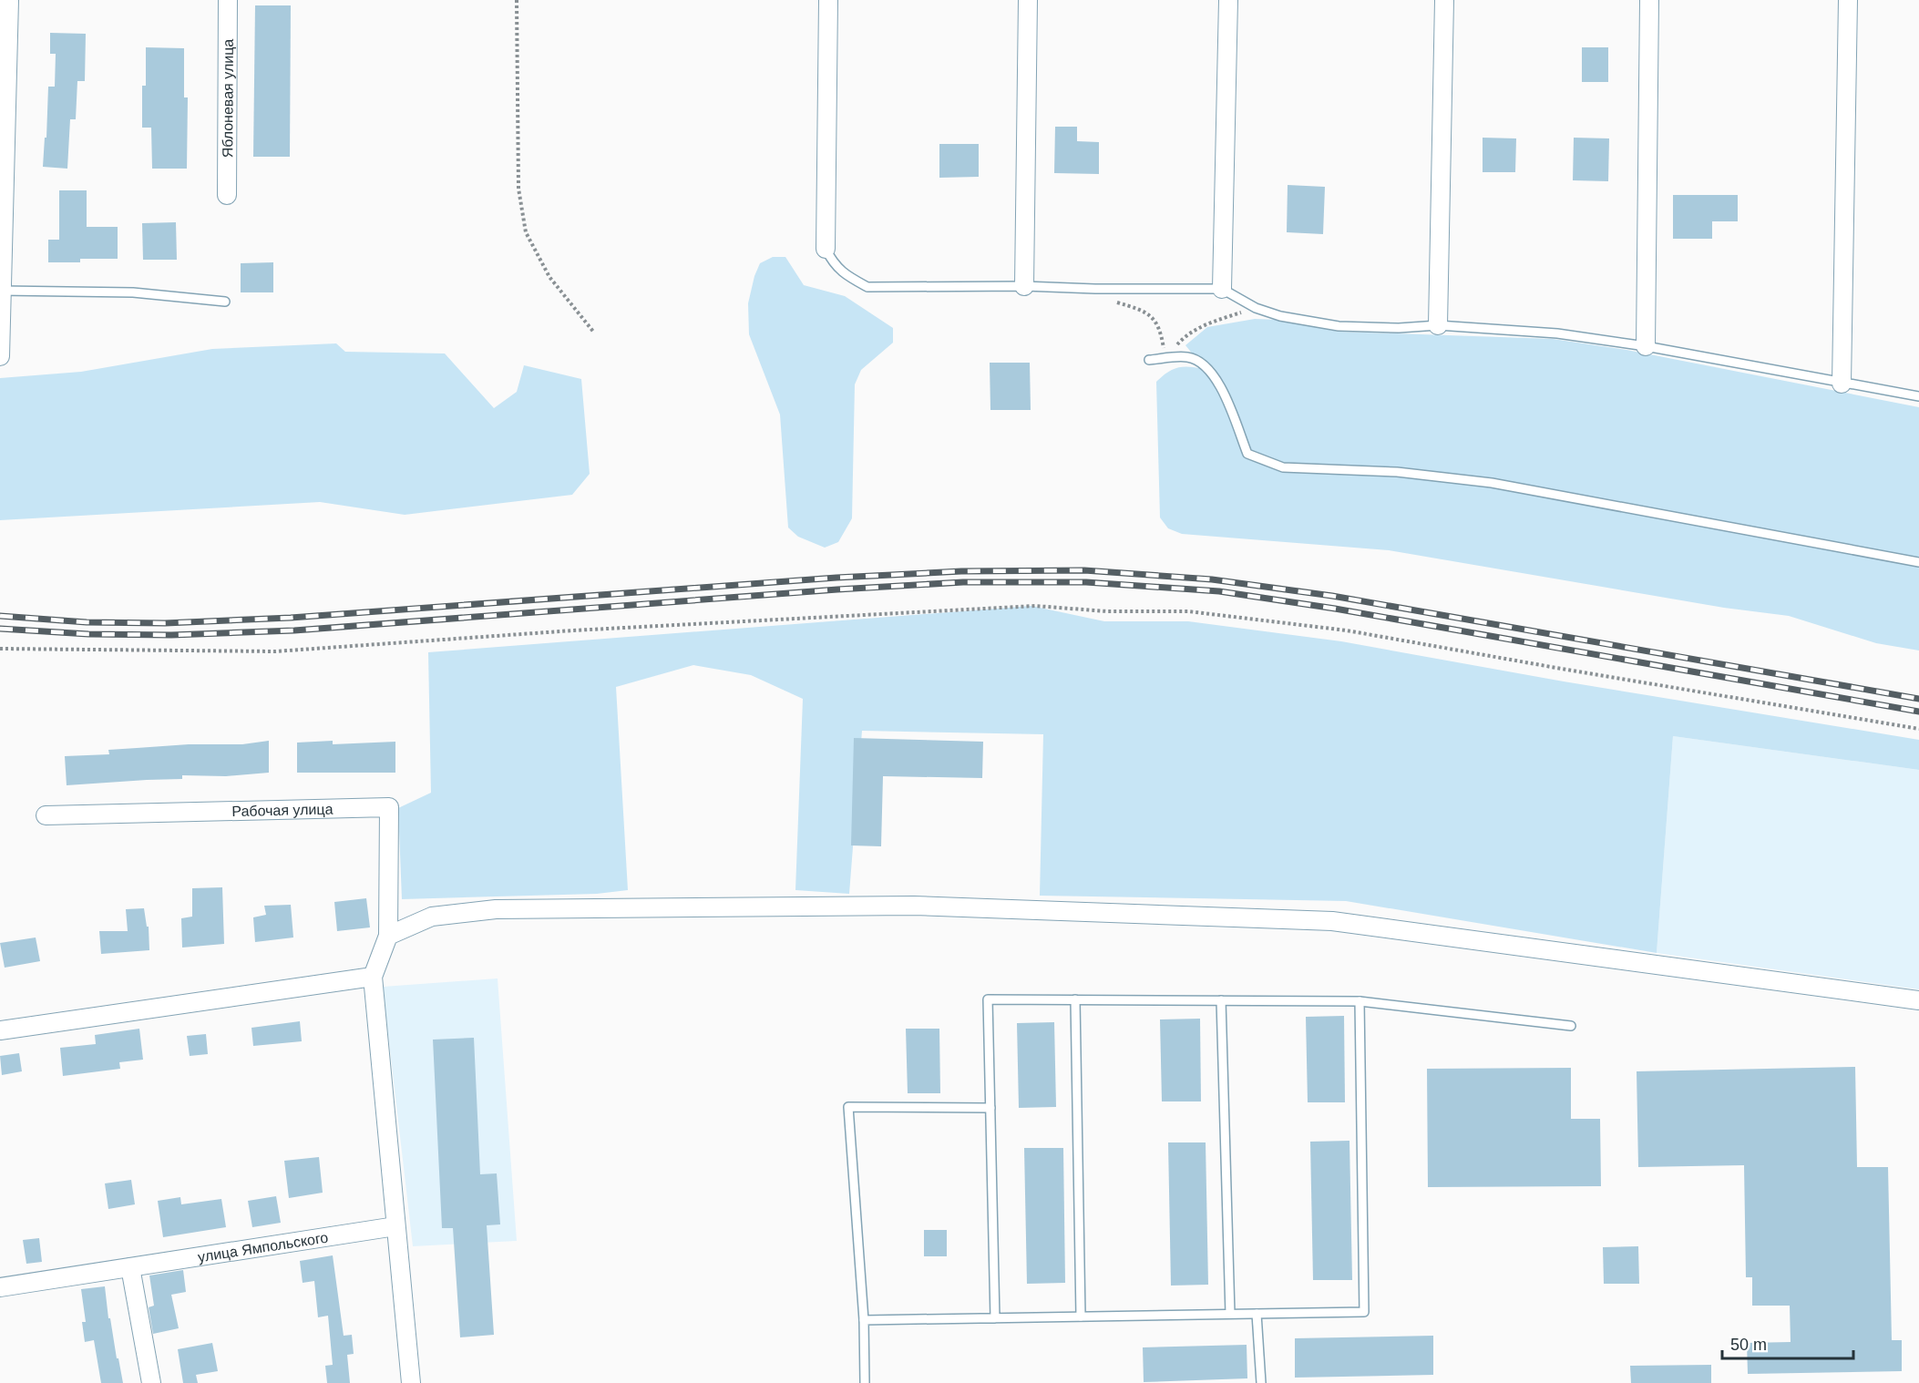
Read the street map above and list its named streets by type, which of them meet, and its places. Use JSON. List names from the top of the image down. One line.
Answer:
{"streets":{"street":["Яблоневая улица","Рабочая улица","улица Ямпольского"]},"scale_bar":"50 m"}
